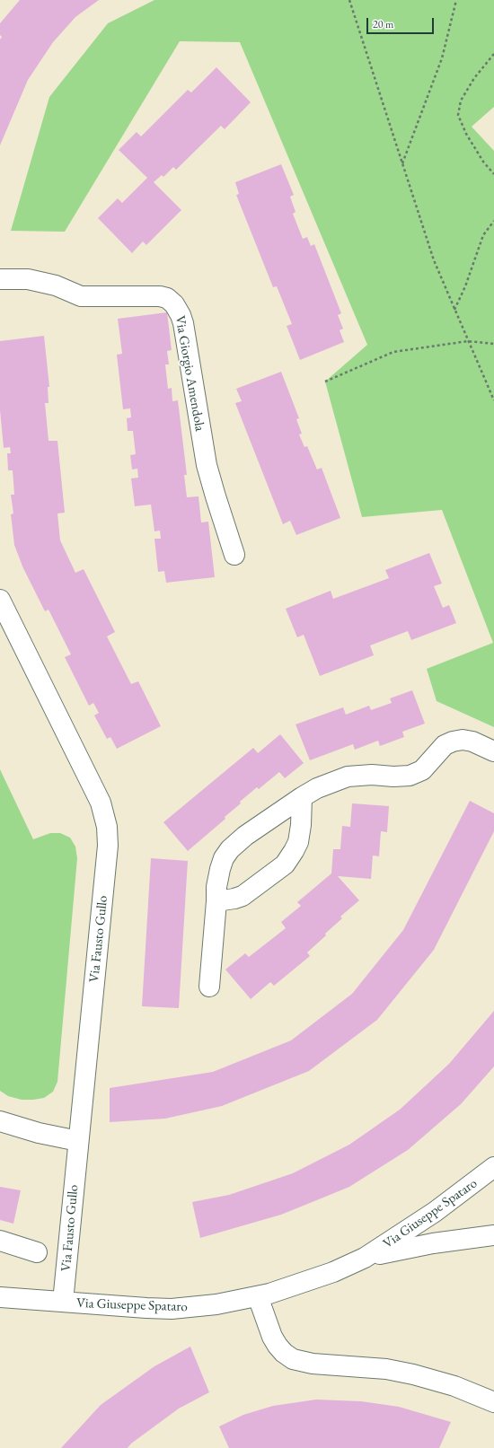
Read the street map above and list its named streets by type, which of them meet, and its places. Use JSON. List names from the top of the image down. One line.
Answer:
{"streets":{"street":["Via Giorgio Amendola","Via Fausto Gullo","Via Giuseppe Spataro"]},"crossings":[["Via Fausto Gullo","Via Giuseppe Spataro"]],"scale_bar":"20 m"}
